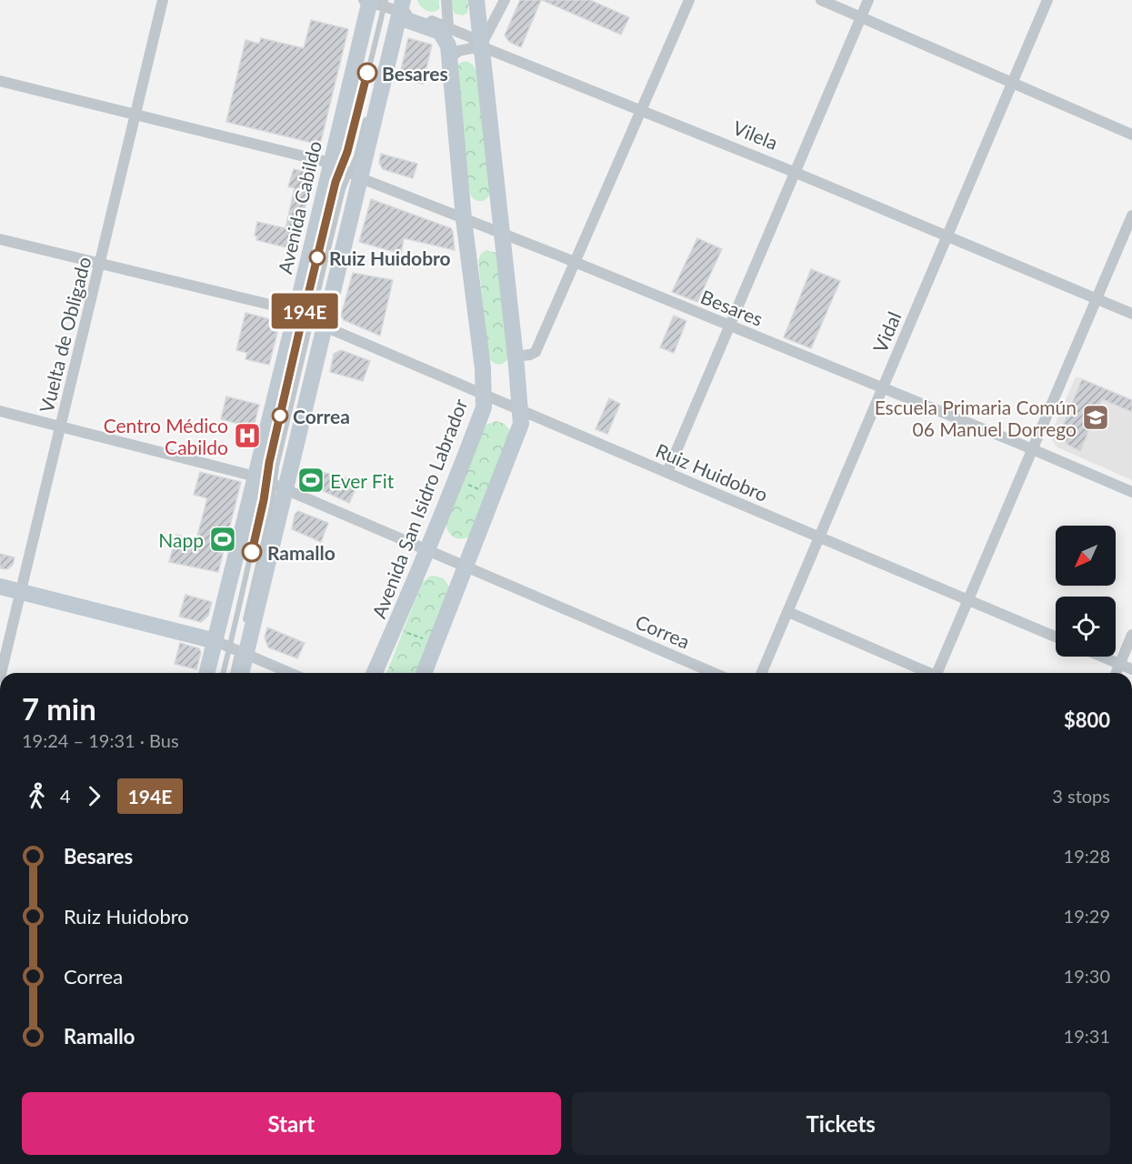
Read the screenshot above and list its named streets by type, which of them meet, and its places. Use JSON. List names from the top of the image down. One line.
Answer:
{"streets":{"street":["Vilela","Avenida Cabildo","Besares","Vidal","Vuelta de Obligado","Ruiz Huidobro","Avenida San Isidro Labrador","Correa"]},"crossings":[["Vilela","Avenida Cabildo"],["Vilela","Vidal"],["Avenida Cabildo","Besares"],["Avenida Cabildo","Ruiz Huidobro"],["Avenida Cabildo","Correa"],["Besares","Vidal"],["Besares","Vuelta de Obligado"],["Besares","Avenida San Isidro Labrador"],["Vidal","Ruiz Huidobro"],["Vuelta de Obligado","Ruiz Huidobro"],["Vuelta de Obligado","Correa"],["Ruiz Huidobro","Avenida San Isidro Labrador"],["Avenida San Isidro Labrador","Correa"]],"places":{"other":["Besares","Ruiz Huidobro","Correa","Ramallo"],"school or university":["Escuela Primaria Común 06 Manuel Dorrego"],"hospital":["Centro Médico Cabildo"],"sports":["Ever Fit","Napp"]},"lines":["bus line 194E"],"north":"bottom left","page":{"on_map":"194E","heading":["7 min","19:24 – 19:31 · Bus","$800"],"legs":["4","194E","3 stops"],"list":[{"name":"Besares","value":"19:28"},{"name":"Ruiz Huidobro","value":"19:29"},{"name":"Correa","value":"19:30"},{"name":"Ramallo","value":"19:31"}],"buttons":["Start","Tickets"]}}
